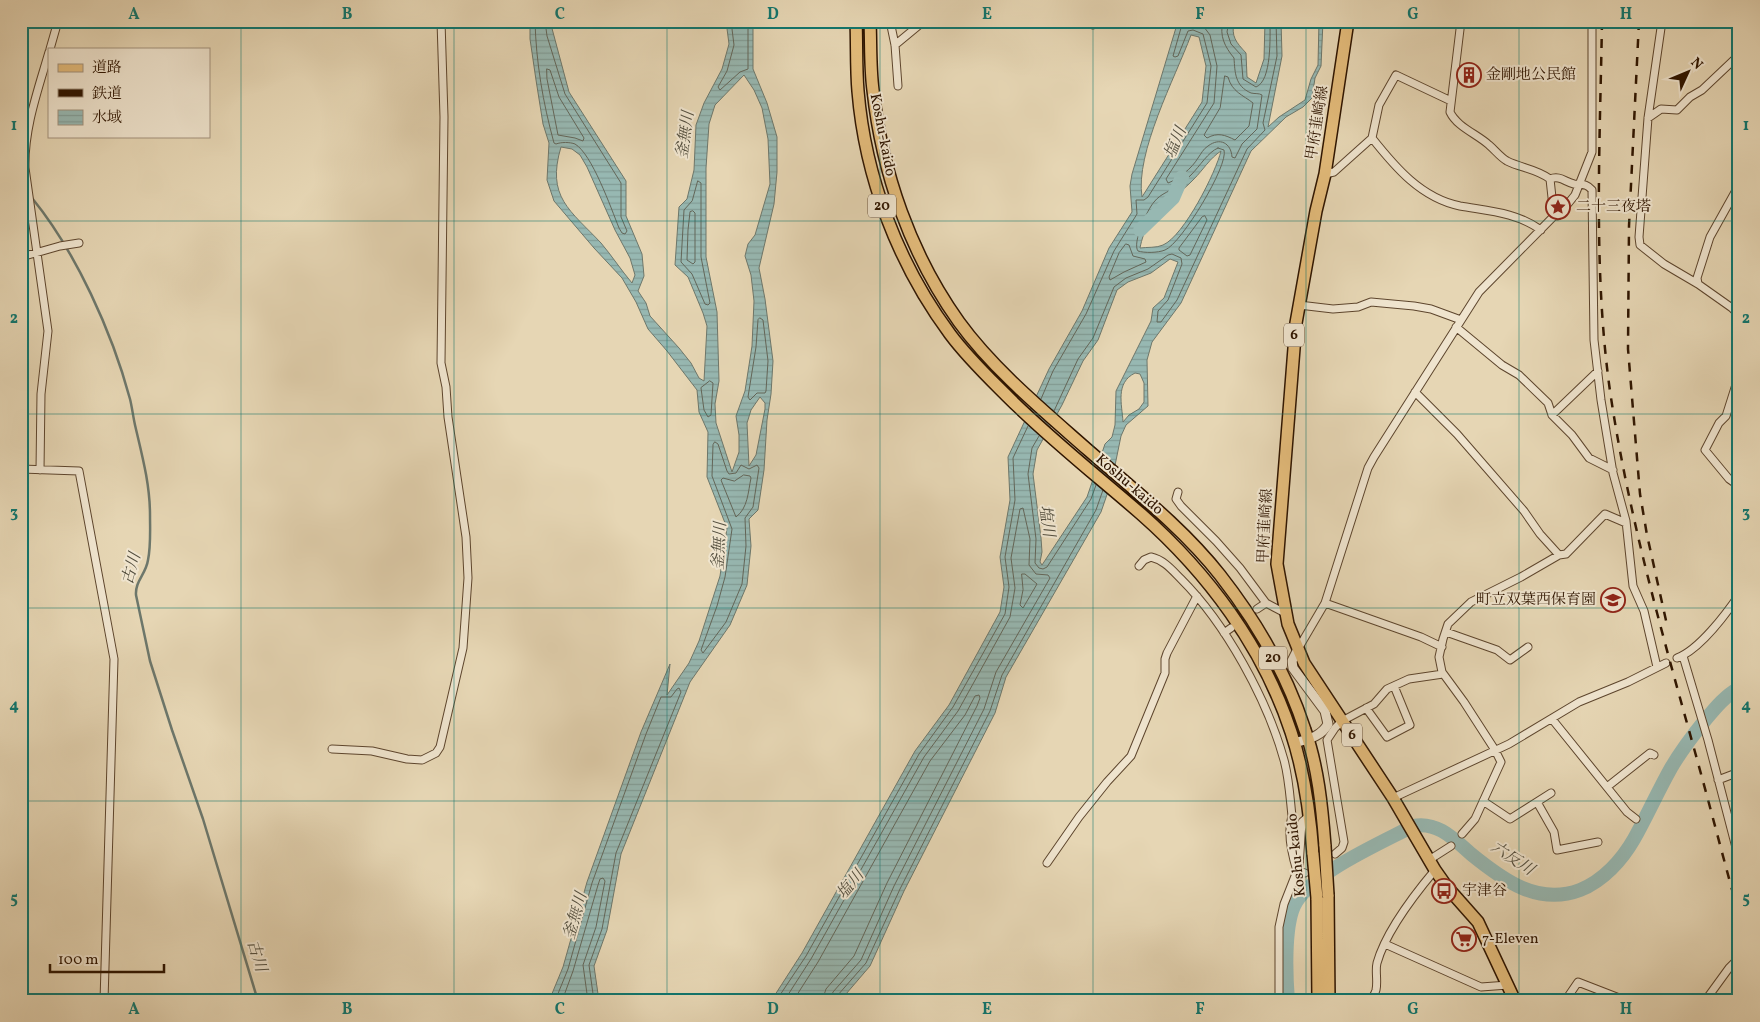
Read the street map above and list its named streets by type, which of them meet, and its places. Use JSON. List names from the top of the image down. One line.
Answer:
{"streets":{"main road":["甲府韮崎線","Koshu-kaido","20","6"]},"water":["釜無川","塩川","古川","六反川"],"places":{"building":["金剛地公民館"],"place":["二十三夜塔"],"school or university":["町立双葉西保育園"],"bus stop":["宇津谷"],"supermarket":["7-Eleven"]},"legend":["道路","鉄道","水域"],"scale_bar":"100 m","north":"top right","grid":{"columns":["A","B","C","D","E","F","G","H"],"rows":["1","2","3","4","5"]}}
